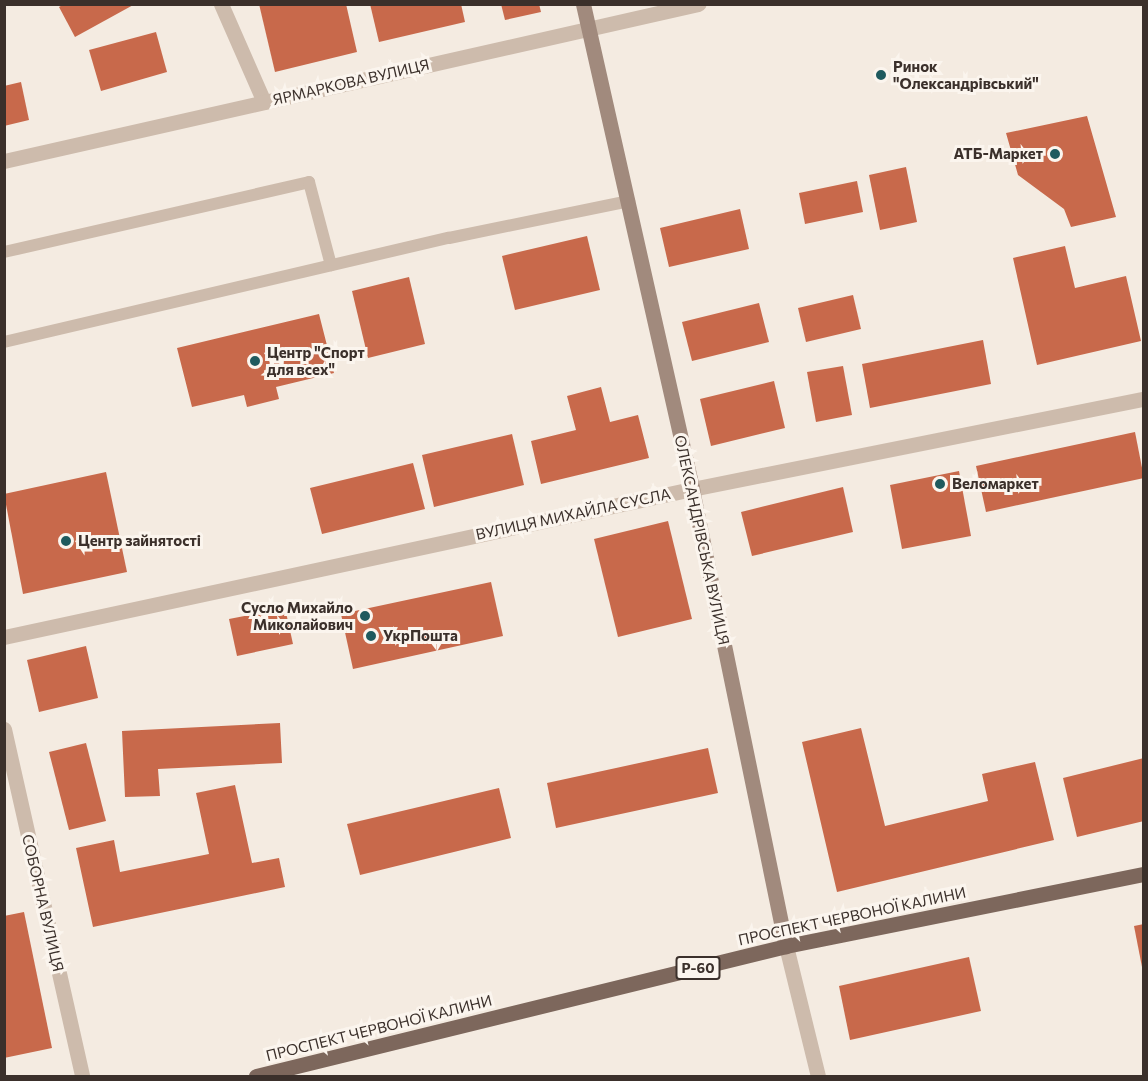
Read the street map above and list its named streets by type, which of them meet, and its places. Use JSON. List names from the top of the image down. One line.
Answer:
{"streets":{"main road":["ОЛЕКСАНДРІВСЬКА ВУЛИЦЯ","ПРОСПЕКТ ЧЕРВОНОЇ КАЛИНИ","Р-60"],"street":["ЯРМАРКОВА ВУЛИЦЯ","ВУЛИЦЯ МИХАЙЛА СУСЛА","СОБОРНА ВУЛИЦЯ"]},"crossings":[["ЯРМАРКОВА ВУЛИЦЯ","ОЛЕКСАНДРІВСЬКА ВУЛИЦЯ"],["ВУЛИЦЯ МИХАЙЛА СУСЛА","ОЛЕКСАНДРІВСЬКА ВУЛИЦЯ"],["ОЛЕКСАНДРІВСЬКА ВУЛИЦЯ","ПРОСПЕКТ ЧЕРВОНОЇ КАЛИНИ"]],"places":["Ринок \"Олександрівський\"","АТБ-Маркет","Центр \"Спорт для всех\"","Веломаркет","Центр зайнятості","Сусло Михайло Миколайович","УкрПошта"]}
